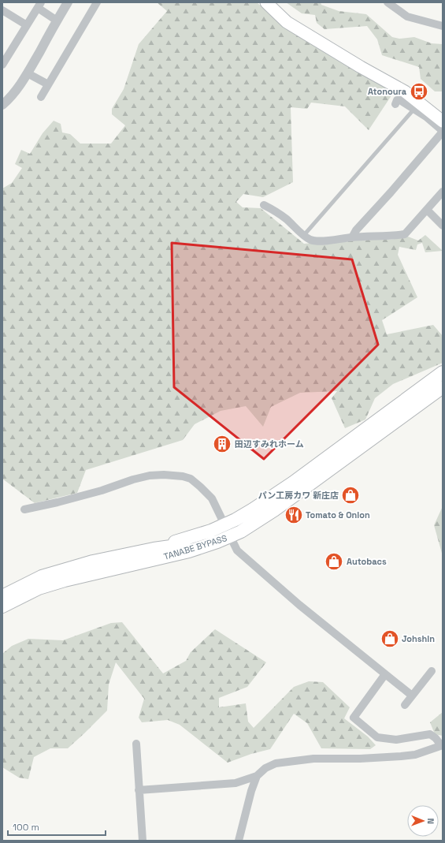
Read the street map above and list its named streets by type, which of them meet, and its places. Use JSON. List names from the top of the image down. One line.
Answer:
{"streets":{"highway":["TANABE BYPASS"]},"places":{"bus stop":["Atonoura"],"building":["田辺すみれホーム"],"shop":["パン工房カワ 新庄店","Autobacs","Johshin"],"restaurant":["Tomato & Onion"]},"scale_bar":"100 m","north":"right"}
